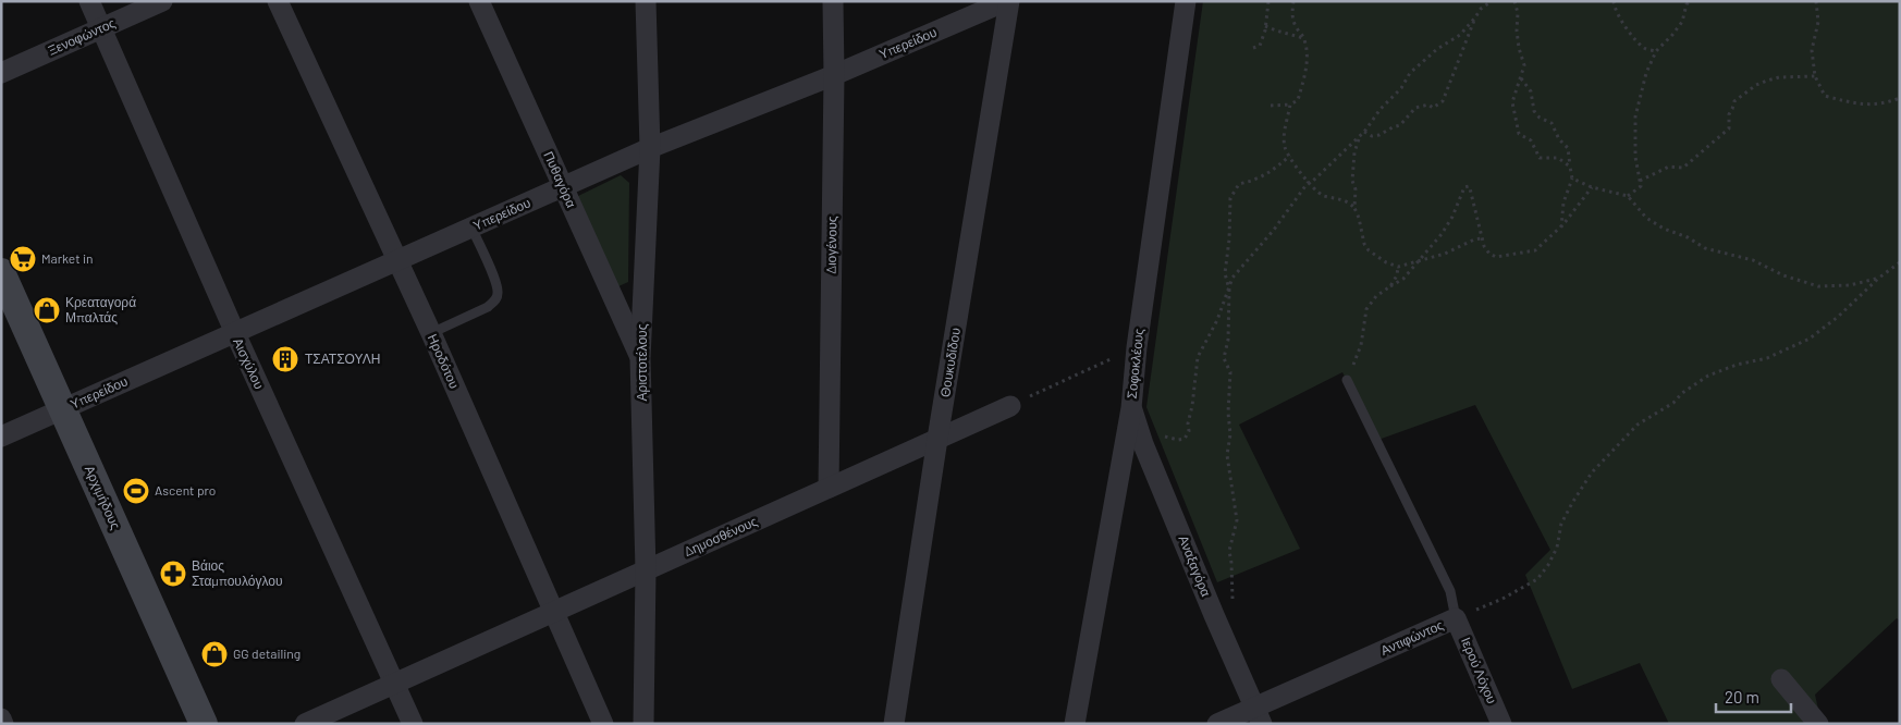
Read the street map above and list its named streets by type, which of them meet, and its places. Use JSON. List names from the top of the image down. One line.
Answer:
{"streets":{"street":["Ξενοφώντος","Υπερείδου","Πυθαγόρα","Διογένους","Ηροδότου","Αριστοτέλους","Θουκυδίδου","Αισχύλου","Σοφοκλέους","Αρχιμήδους","Δημοσθένους","Αναξαγόρα","Αντιφώντος","Ιερού Λόχου"]},"crossings":[["Ξενοφώντος","Αισχύλου"],["Υπερείδου","Πυθαγόρα"],["Υπερείδου","Διογένους"],["Υπερείδου","Ηροδότου"],["Υπερείδου","Αριστοτέλους"],["Υπερείδου","Θουκυδίδου"],["Υπερείδου","Αισχύλου"],["Υπερείδου","Αρχιμήδους"],["Πυθαγόρα","Αριστοτέλους"],["Διογένους","Δημοσθένους"],["Ηροδότου","Δημοσθένους"],["Αριστοτέλους","Δημοσθένους"],["Θουκυδίδου","Δημοσθένους"],["Αισχύλου","Δημοσθένους"],["Σοφοκλέους","Αναξαγόρα"],["Αναξαγόρα","Αντιφώντος"],["Αντιφώντος","Ιερού Λόχου"]],"places":{"supermarket":["Market in"],"shop":["Κρεαταγορά Μπαλτάς","GG detailing"],"building":["ΤΣΑΤΣΟΥΛΗ"],"sports":["Ascent pro"],"pharmacy":["Βάιος Σταμπουλόγλου"]},"scale_bar":"20 m"}
